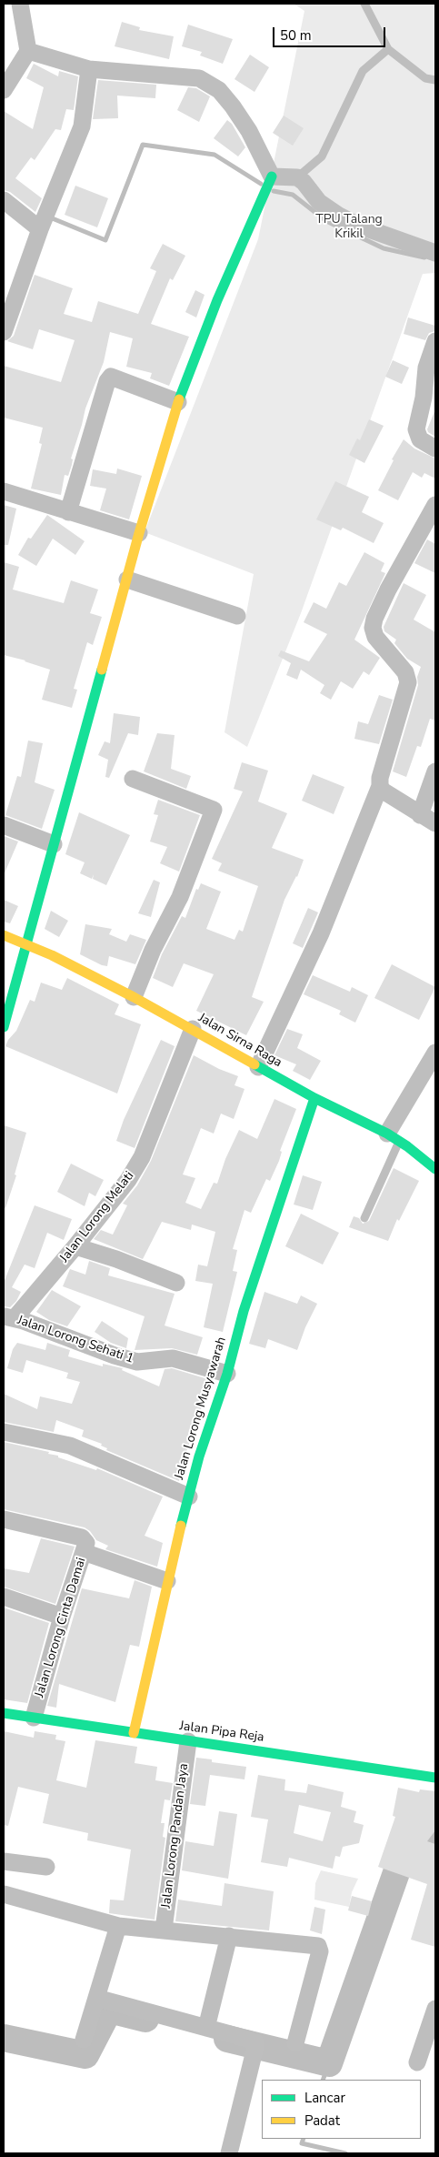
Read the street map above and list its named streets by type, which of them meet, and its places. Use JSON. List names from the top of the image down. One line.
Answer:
{"streets":{"street":["Jalan Sirna Raga","Jalan Lorong Melati","Jalan Lorong Sehati 1","Jalan Lorong Musyawarah","Jalan Lorong Cinta Damai","Jalan Pipa Reja","Jalan Lorong Pandan Jaya"]},"crossings":[["Jalan Sirna Raga","Jalan Lorong Melati"],["Jalan Sirna Raga","Jalan Lorong Musyawarah"],["Jalan Lorong Melati","Jalan Lorong Sehati 1"],["Jalan Lorong Sehati 1","Jalan Lorong Musyawarah"],["Jalan Lorong Musyawarah","Jalan Pipa Reja"],["Jalan Lorong Cinta Damai","Jalan Pipa Reja"],["Jalan Pipa Reja","Jalan Lorong Pandan Jaya"]],"parks":["TPU Talang Krikil"],"legend":["Lancar","Padat"],"scale_bar":"50 m"}
